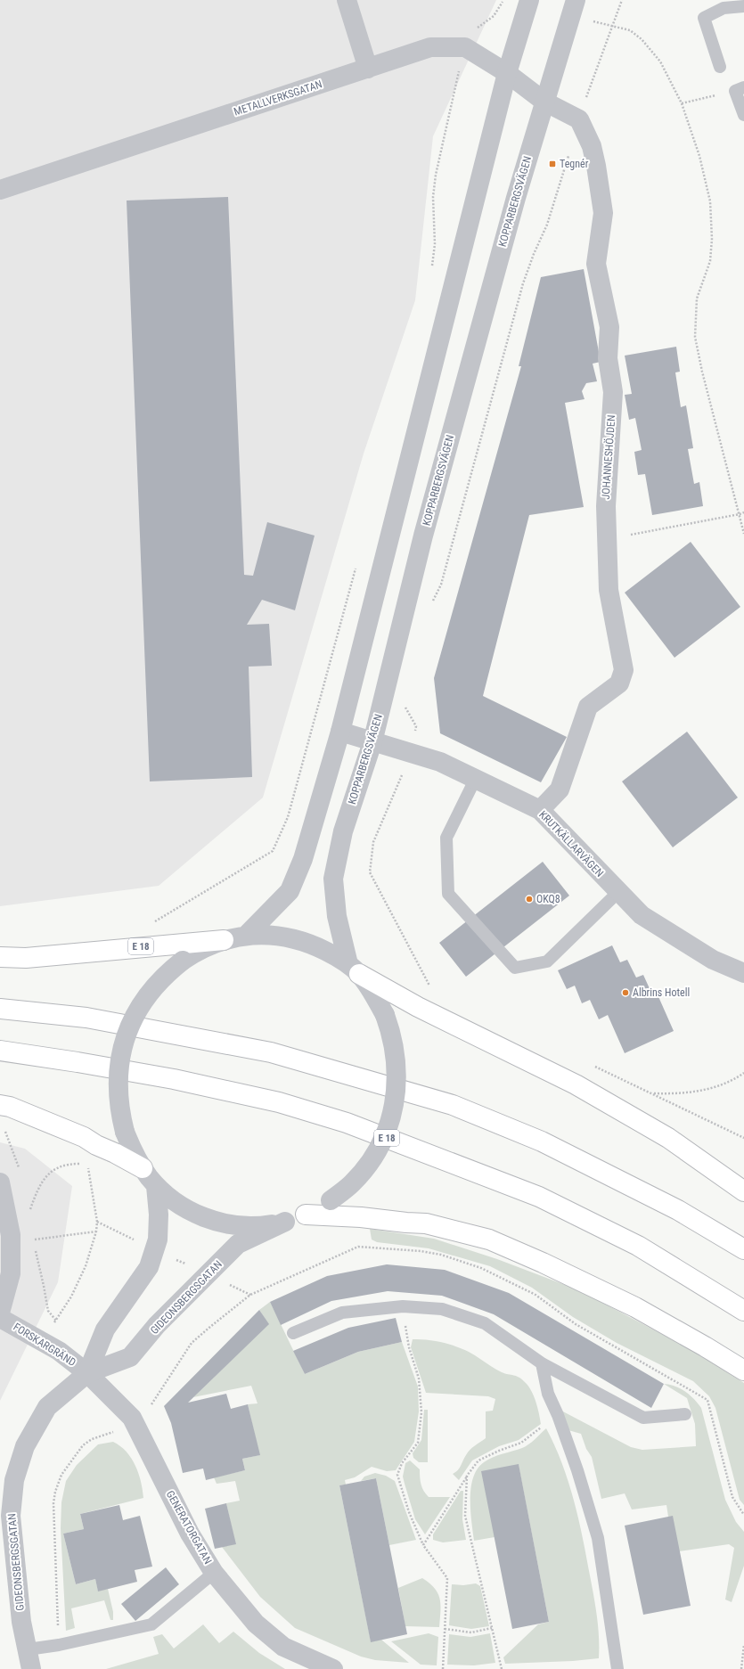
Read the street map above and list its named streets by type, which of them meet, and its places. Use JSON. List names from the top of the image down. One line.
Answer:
{"streets":{"highway":["E 18"],"street":["METALLVERKSGATAN","KOPPARBERGSVÄGEN","JOHANNESHÖJDEN","KRUTKÄLLARVÄGEN","GIDEONSBERGSGATAN","FORSKARGRÄND","GENERATORGATAN"]},"crossings":[["METALLVERKSGATAN","KOPPARBERGSVÄGEN"],["KOPPARBERGSVÄGEN","KRUTKÄLLARVÄGEN"],["KOPPARBERGSVÄGEN","E 18"],["JOHANNESHÖJDEN","KRUTKÄLLARVÄGEN"],["E 18","GIDEONSBERGSGATAN"],["GIDEONSBERGSGATAN","FORSKARGRÄND"],["GIDEONSBERGSGATAN","GENERATORGATAN"],["FORSKARGRÄND","GENERATORGATAN"]],"places":{"transit":["Tegnér"],"other":["OKQ8","Albrins Hotell"]}}
